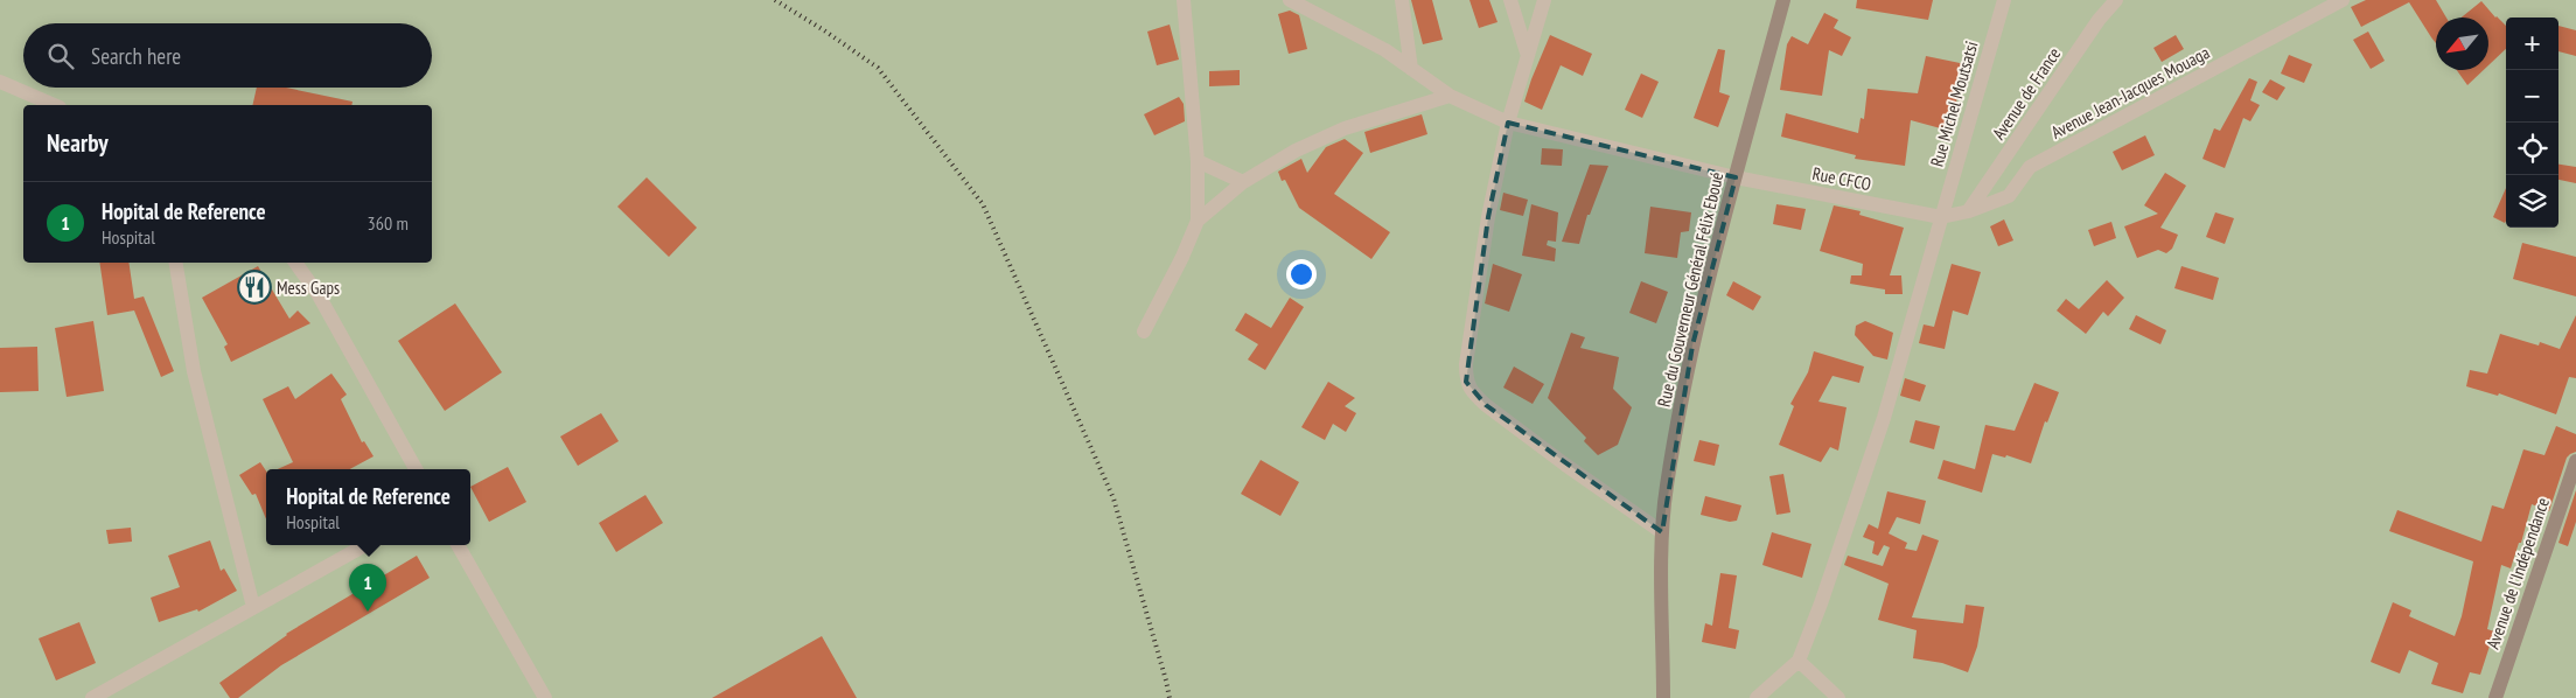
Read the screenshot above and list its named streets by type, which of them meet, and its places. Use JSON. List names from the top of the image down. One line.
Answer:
{"streets":{"main road":["Rue du Gouverneur Général Félix Eboué","Avenue de l'Indépendance"],"street":["Avenue Jean-Jacques Mouaga","Avenue de France","Rue Michel Moutsatsi","Rue CFCO"]},"crossings":[["Avenue Jean-Jacques Mouaga","Avenue de France"],["Avenue Jean-Jacques Mouaga","Rue Michel Moutsatsi"],["Avenue Jean-Jacques Mouaga","Rue CFCO"],["Rue Michel Moutsatsi","Rue CFCO"],["Rue CFCO","Rue du Gouverneur Général Félix Eboué"]],"places":{"restaurant":["Mess Gaps"]},"north":"bottom left","page":{"map_buttons":["+","−"],"search":"Search here","heading":"Nearby","list":[{"mark":"1","name":"Hopital de Reference","note":"Hospital","value":"360 m"}],"popup":["Hopital de Reference","Hospital"],"pins":"1"}}
